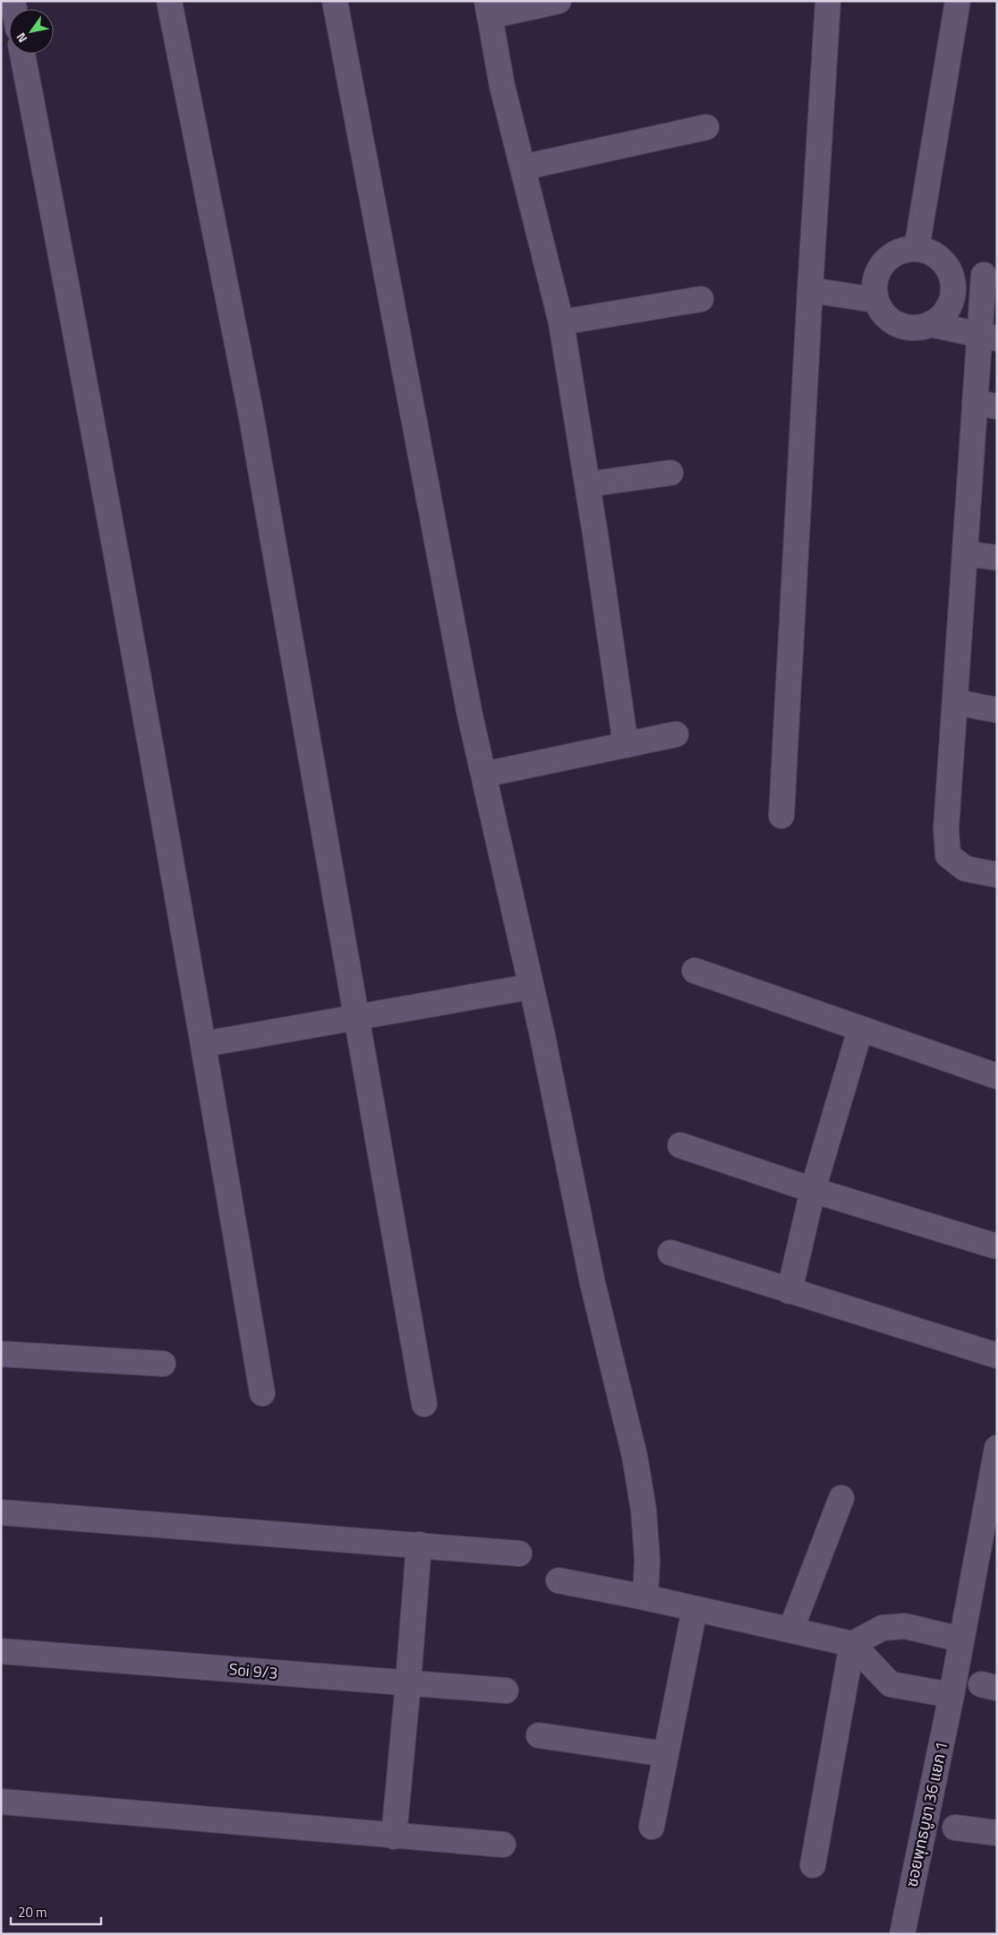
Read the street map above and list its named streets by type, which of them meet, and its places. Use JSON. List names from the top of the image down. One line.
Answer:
{"streets":{"street":["Soi 9/3","ซอยพุทธบูชา 36 แยก 1"]},"scale_bar":"20 m","north":"bottom left"}
